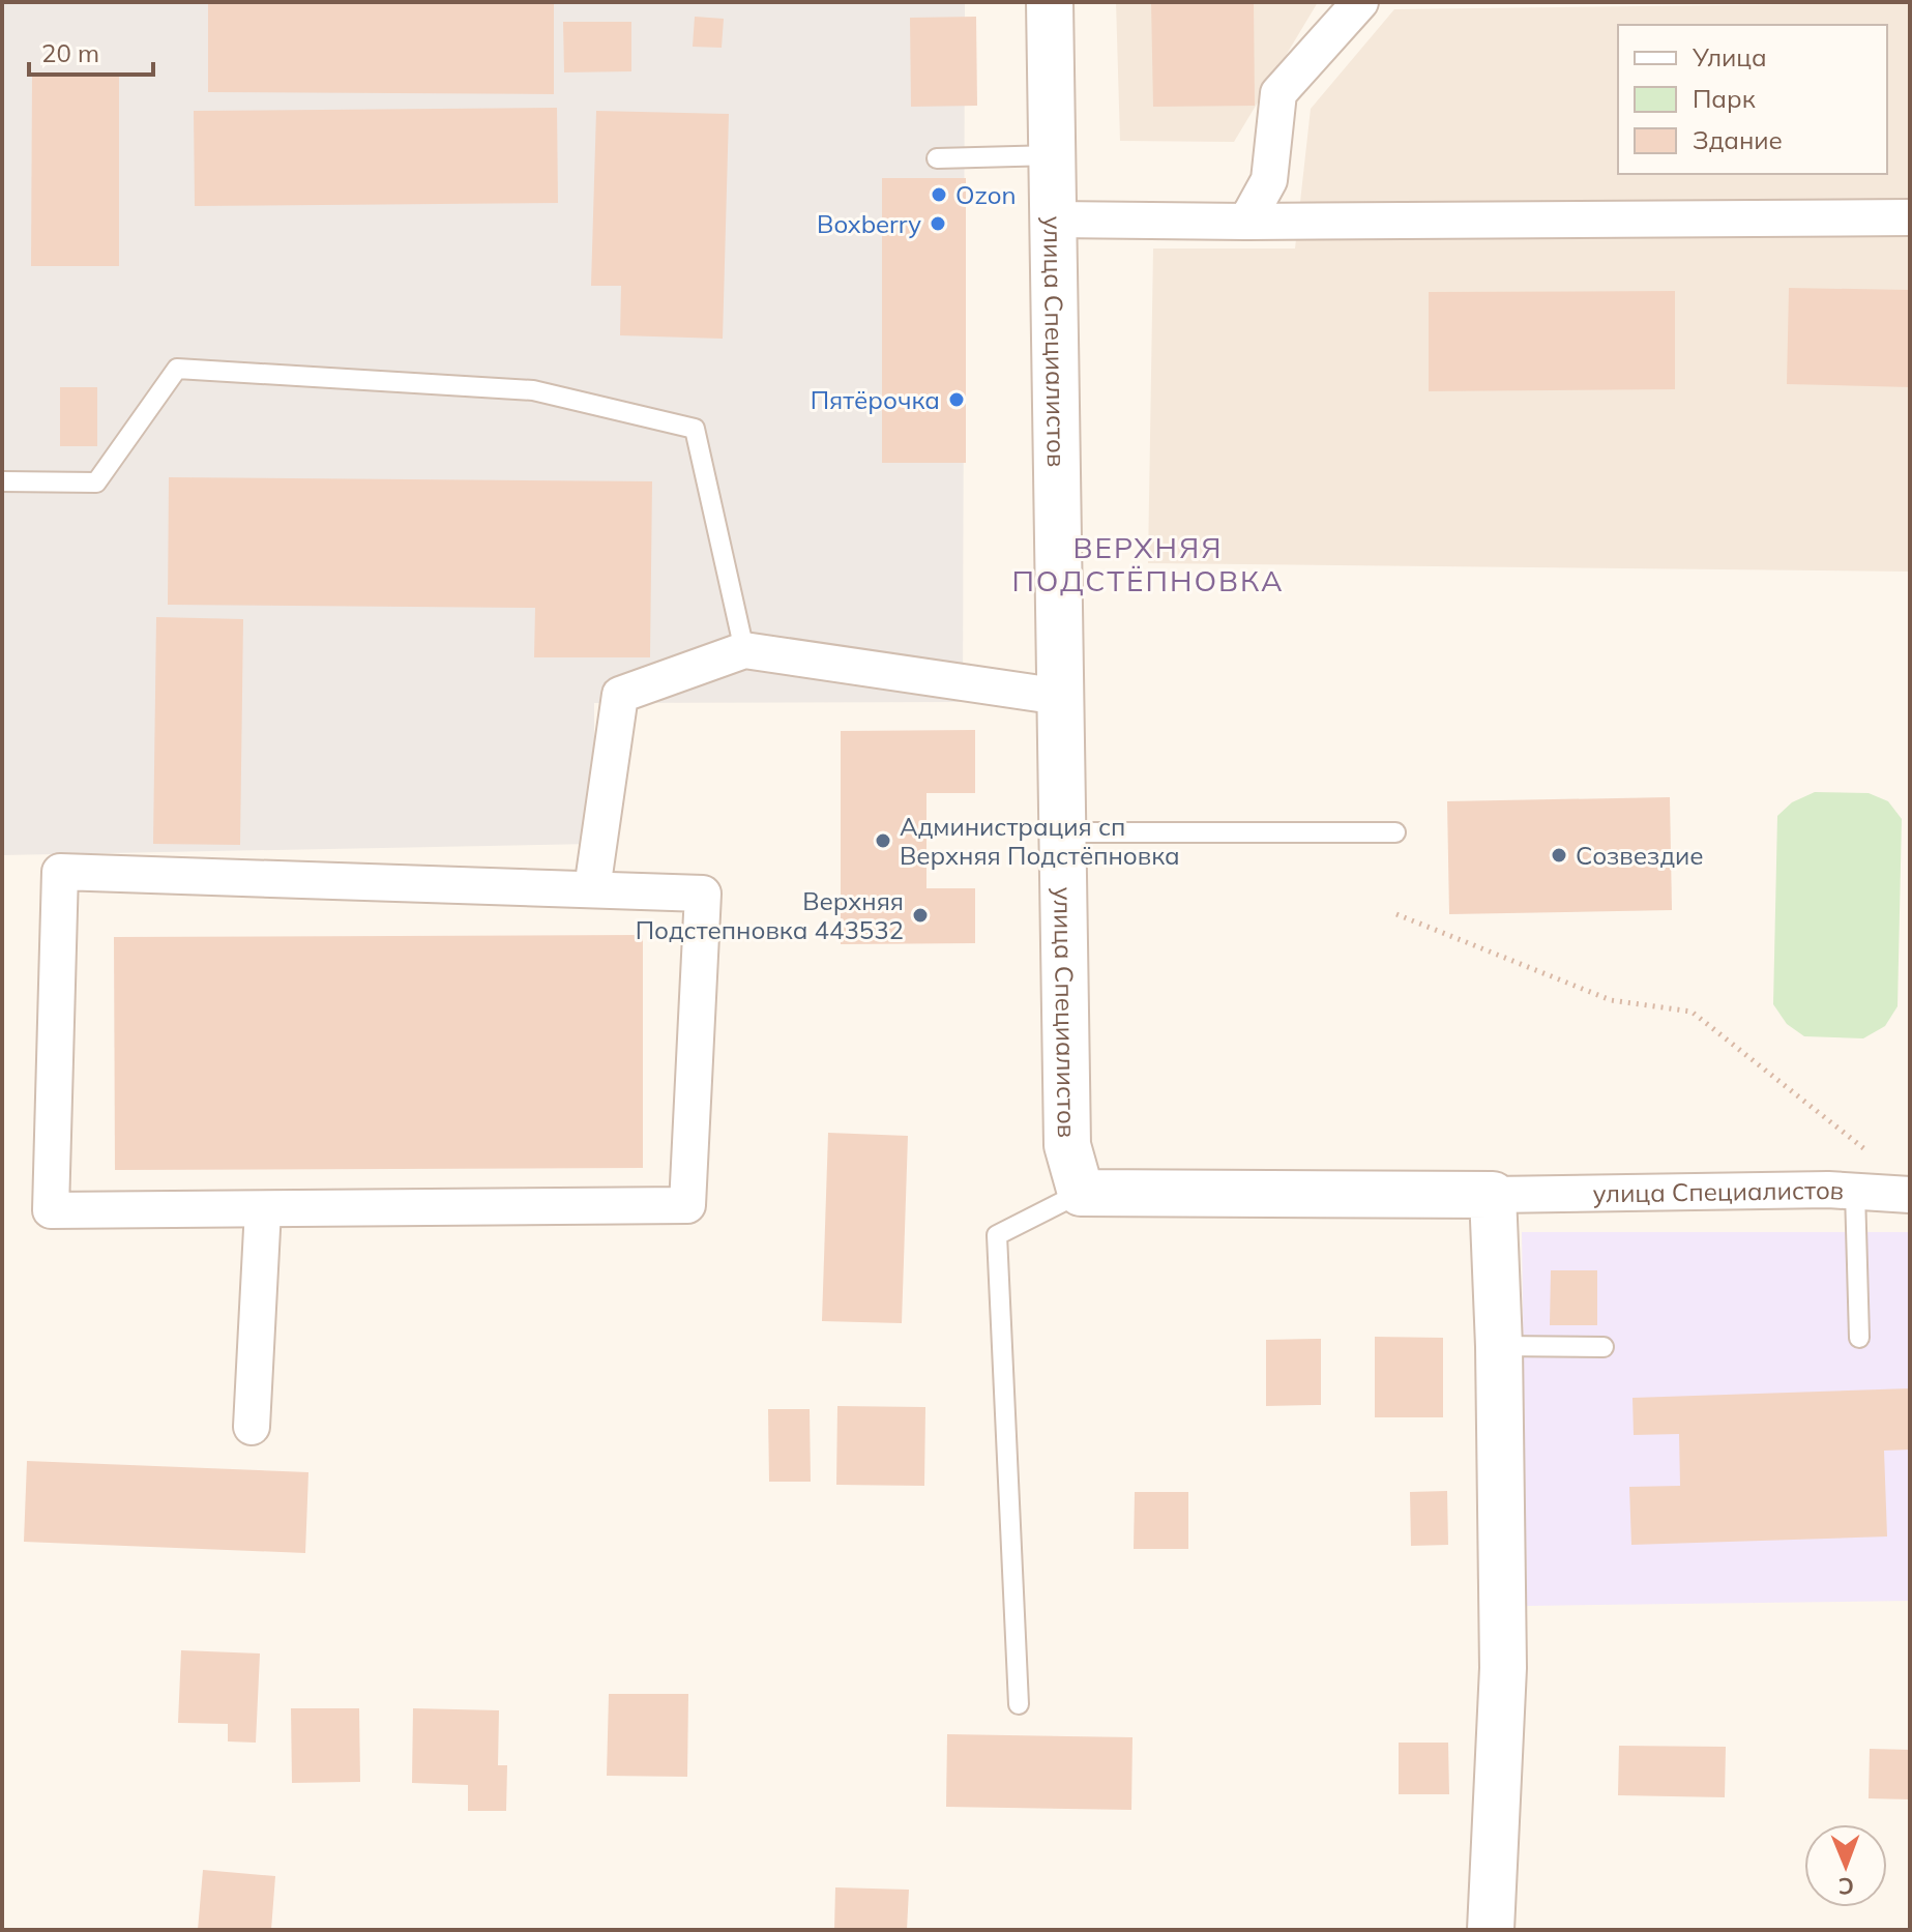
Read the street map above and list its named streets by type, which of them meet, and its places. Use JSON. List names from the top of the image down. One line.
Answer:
{"streets":{"street":["улица Специалистов"]},"districts":["ВЕРХНЯЯ ПОДСТЁПНОВКА"],"places":["Ozon","Boxberry","Пятёрочка","Администрация сп Верхняя Подстёпновка","Созвездие","Верхняя Подстепновка 443532"],"legend":["Улица","Парк","Здание"],"scale_bar":"20 m","north":"bottom"}
